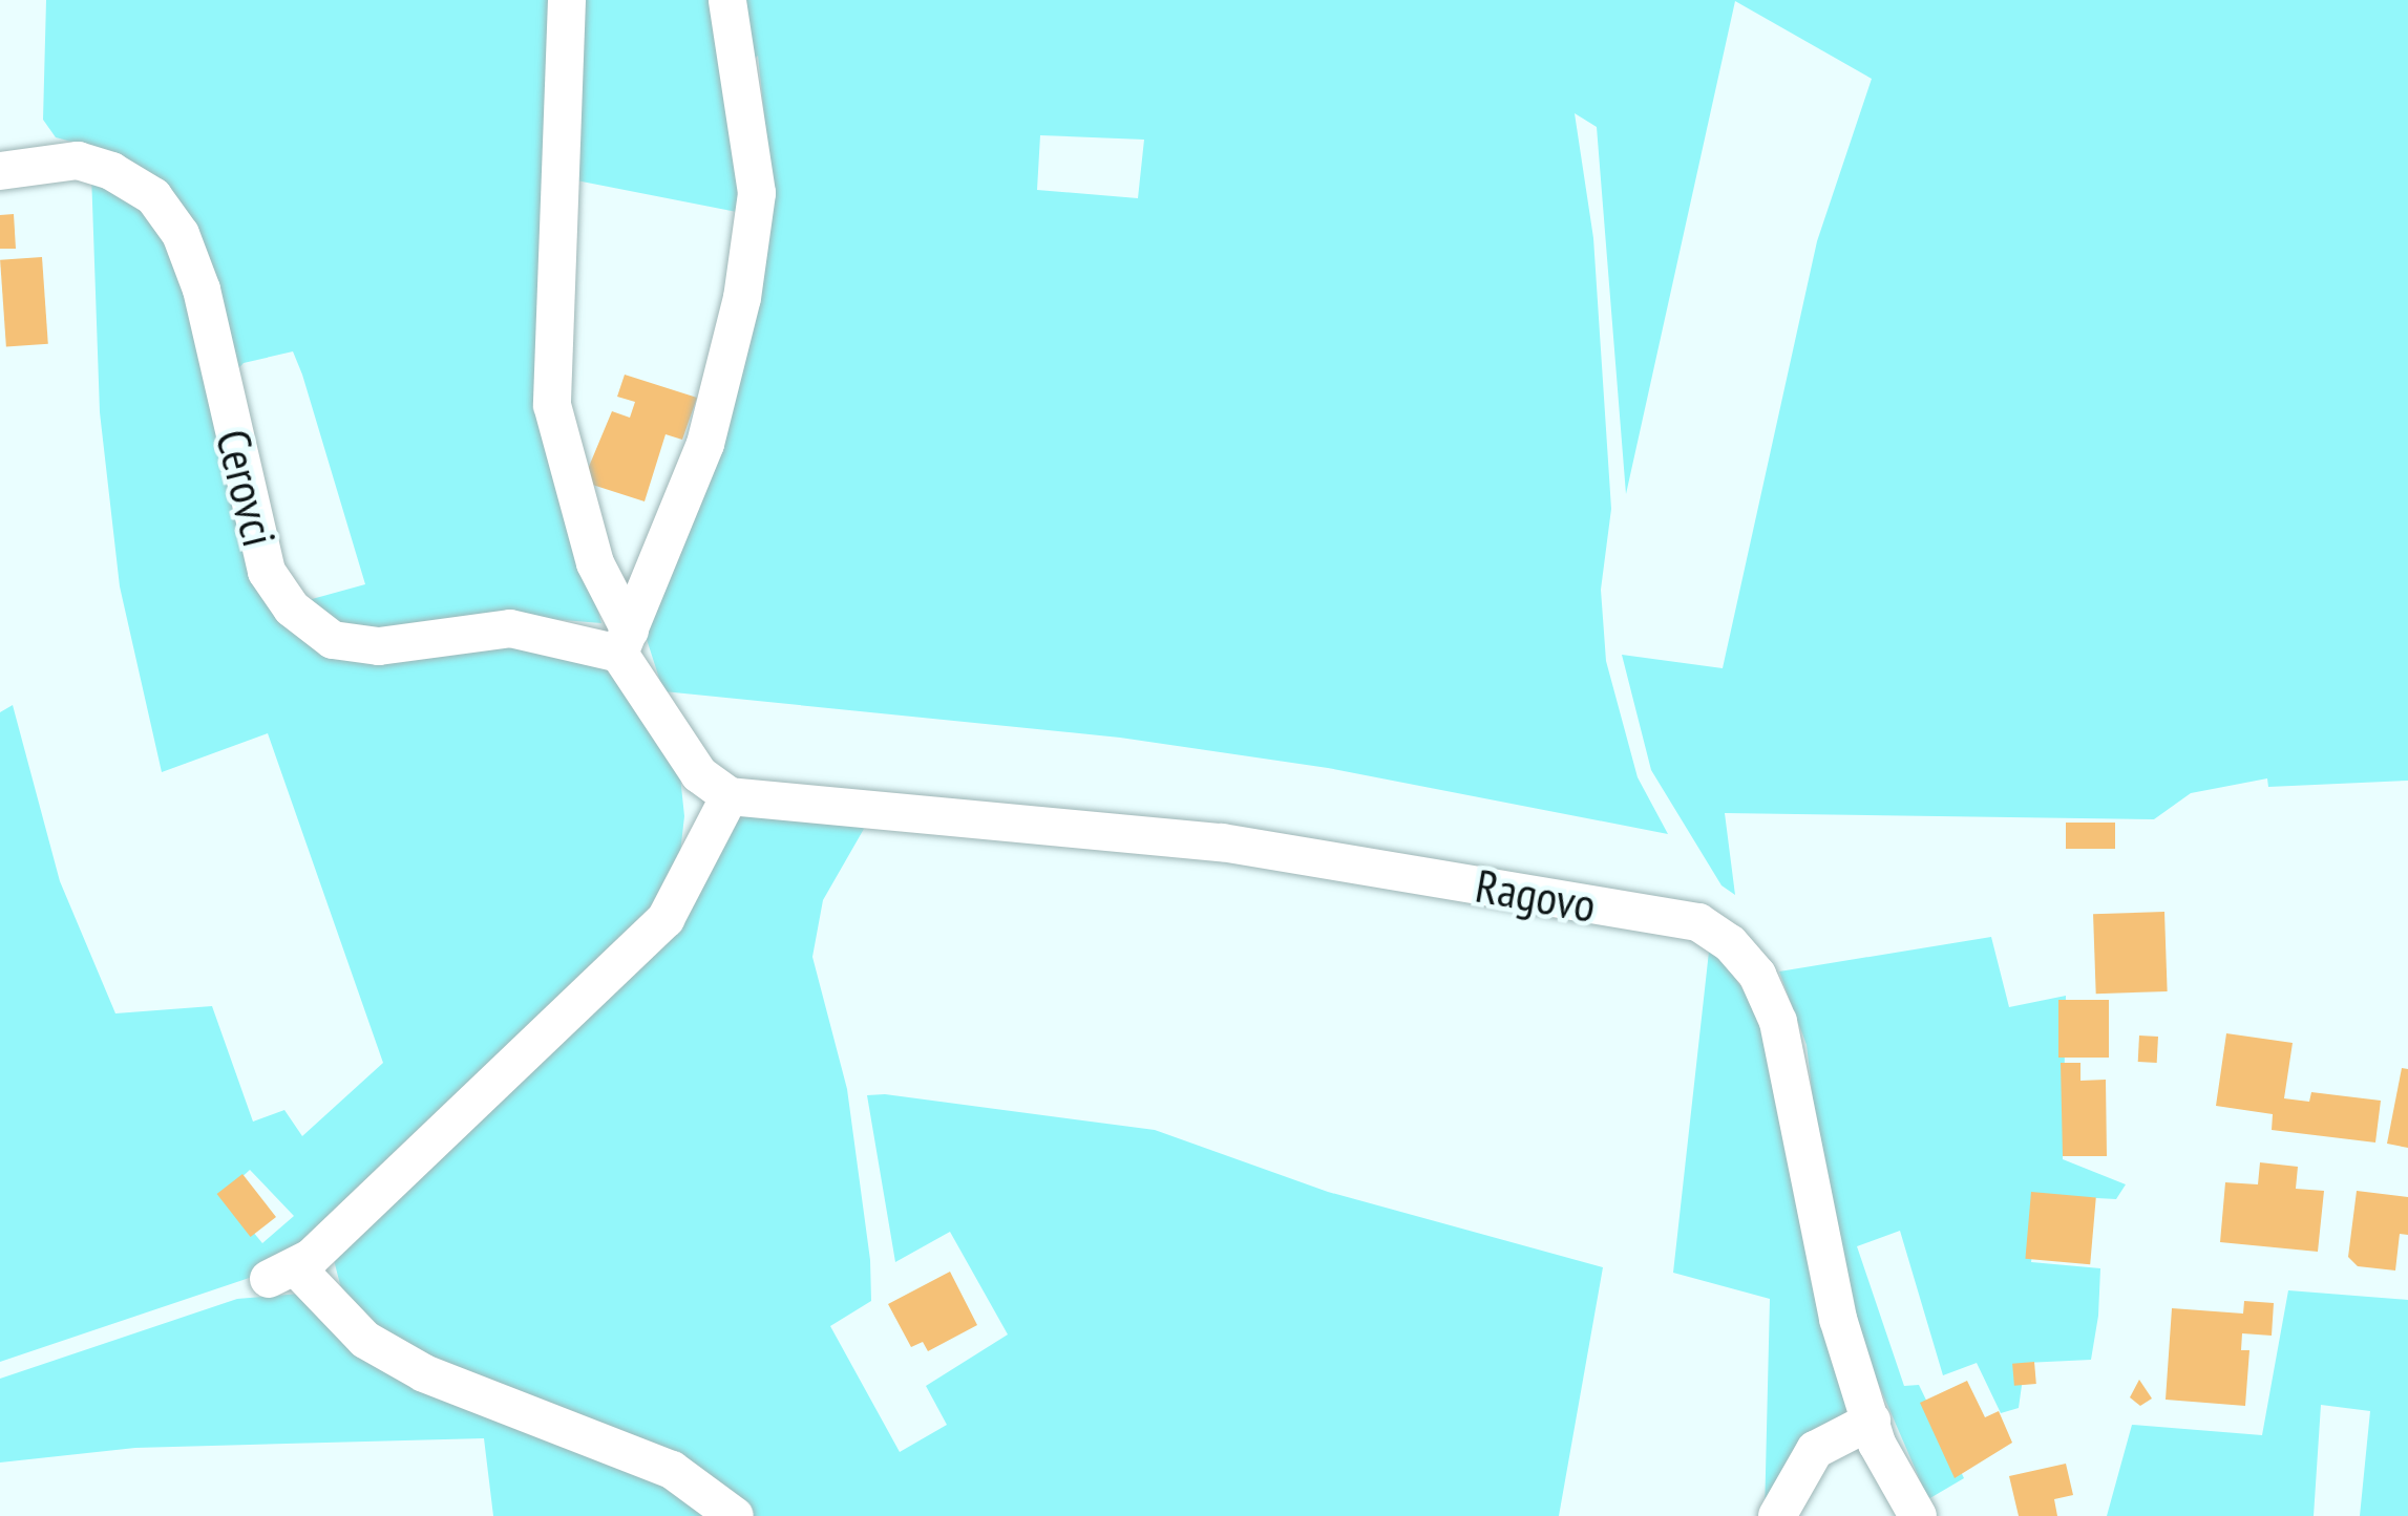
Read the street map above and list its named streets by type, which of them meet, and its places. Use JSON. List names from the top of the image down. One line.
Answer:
{"streets":{"street":["Cerovci","Ragovo"]}}
